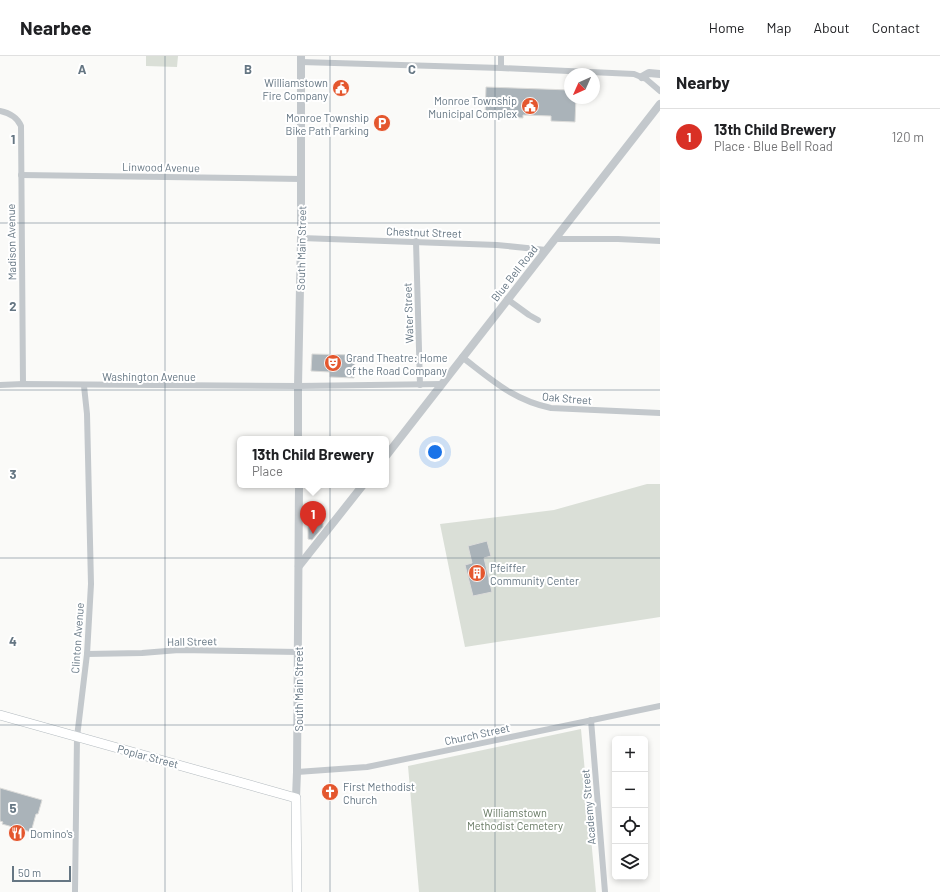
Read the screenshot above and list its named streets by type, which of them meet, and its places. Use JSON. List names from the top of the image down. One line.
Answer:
{"streets":{"main road":["South Main Street","Poplar Street"],"street":["Linwood Avenue","Chestnut Street","Madison Avenue","Blue Bell Road","Water Street","Washington Avenue","Oak Street","Clinton Avenue","Hall Street","Church Street","Academy Street"]},"crossings":[["Linwood Avenue","Madison Avenue"],["Linwood Avenue","South Main Street"],["Chestnut Street","South Main Street"],["Chestnut Street","Blue Bell Road"],["Chestnut Street","Water Street"],["Madison Avenue","Washington Avenue"],["South Main Street","Washington Avenue"],["South Main Street","Hall Street"],["South Main Street","Church Street"],["South Main Street","Poplar Street"],["Blue Bell Road","Washington Avenue"],["Blue Bell Road","Oak Street"],["Water Street","Washington Avenue"],["Washington Avenue","Clinton Avenue"],["Clinton Avenue","Hall Street"],["Clinton Avenue","Poplar Street"],["Church Street","Academy Street"]],"parks":["Williamstown Methodist Cemetery"],"places":{"public building":["Williamstown Fire Company","Monroe Township Municipal Complex"],"parking":["Monroe Township Bike Path Parking"],"theatre":["Grand Theatre: Home of the Road Company"],"building":["Pfeiffer Community Center"],"church":["First Methodist Church"],"restaurant":["Domino's"]},"scale_bar":"50 m","north":"bottom left","page":{"header":"Nearbee","nav":["Home","Map","About","Contact"],"heading":"Nearby","list":[{"mark":"1","name":"13th Child Brewery","note":"Place · Blue Bell Road","value":"120 m"}],"popup":["13th Child Brewery","Place"],"pins":"1","map_buttons":["+","−"],"scale":"50 m"},"grid":{"columns":["A","B","C"],"rows":["1","2","3","4","5"]}}
